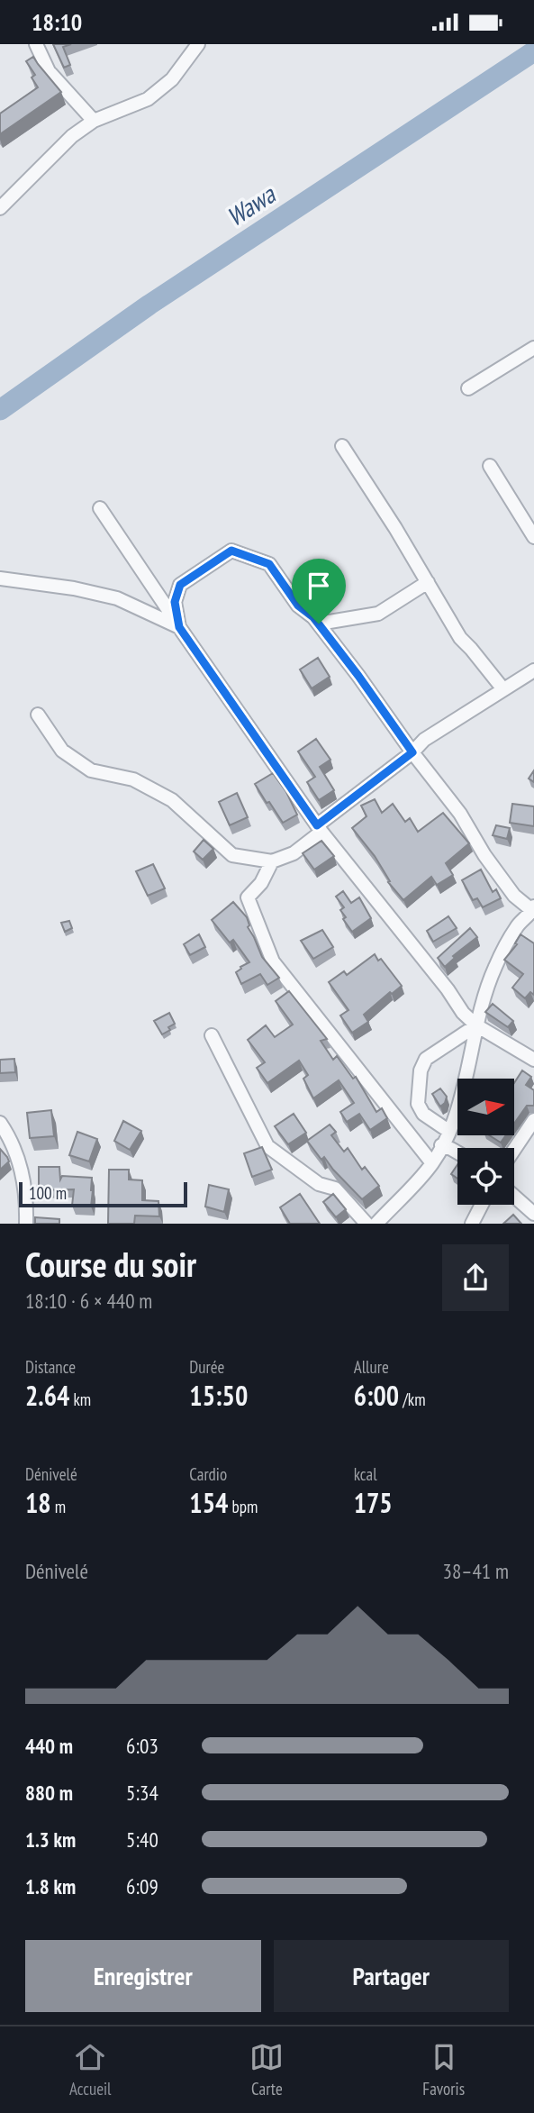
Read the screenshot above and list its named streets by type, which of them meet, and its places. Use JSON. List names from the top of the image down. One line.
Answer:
{"water":["Wawa"],"scale_bar":"100 m","north":"right","page":{"status":"18:10","scale":"100 m","heading":["Course du soir","18:10 · 6 × 440 m"],"stats":[["Distance","2.64 km"],["Durée","15:50"],["Allure","6:00 /km"],["Dénivelé","18 m"],["Cardio","154 bpm"],["kcal","175"]],"chart":["Dénivelé","38–41 m"],"list":[{"name":"440 m","note":"6:03"},{"name":"880 m","note":"5:34"},{"name":"1.3 km","note":"5:40"},{"name":"1.8 km","note":"6:09"}],"buttons":["Enregistrer","Partager"],"tabs":["Accueil","Carte","Favoris"]}}
